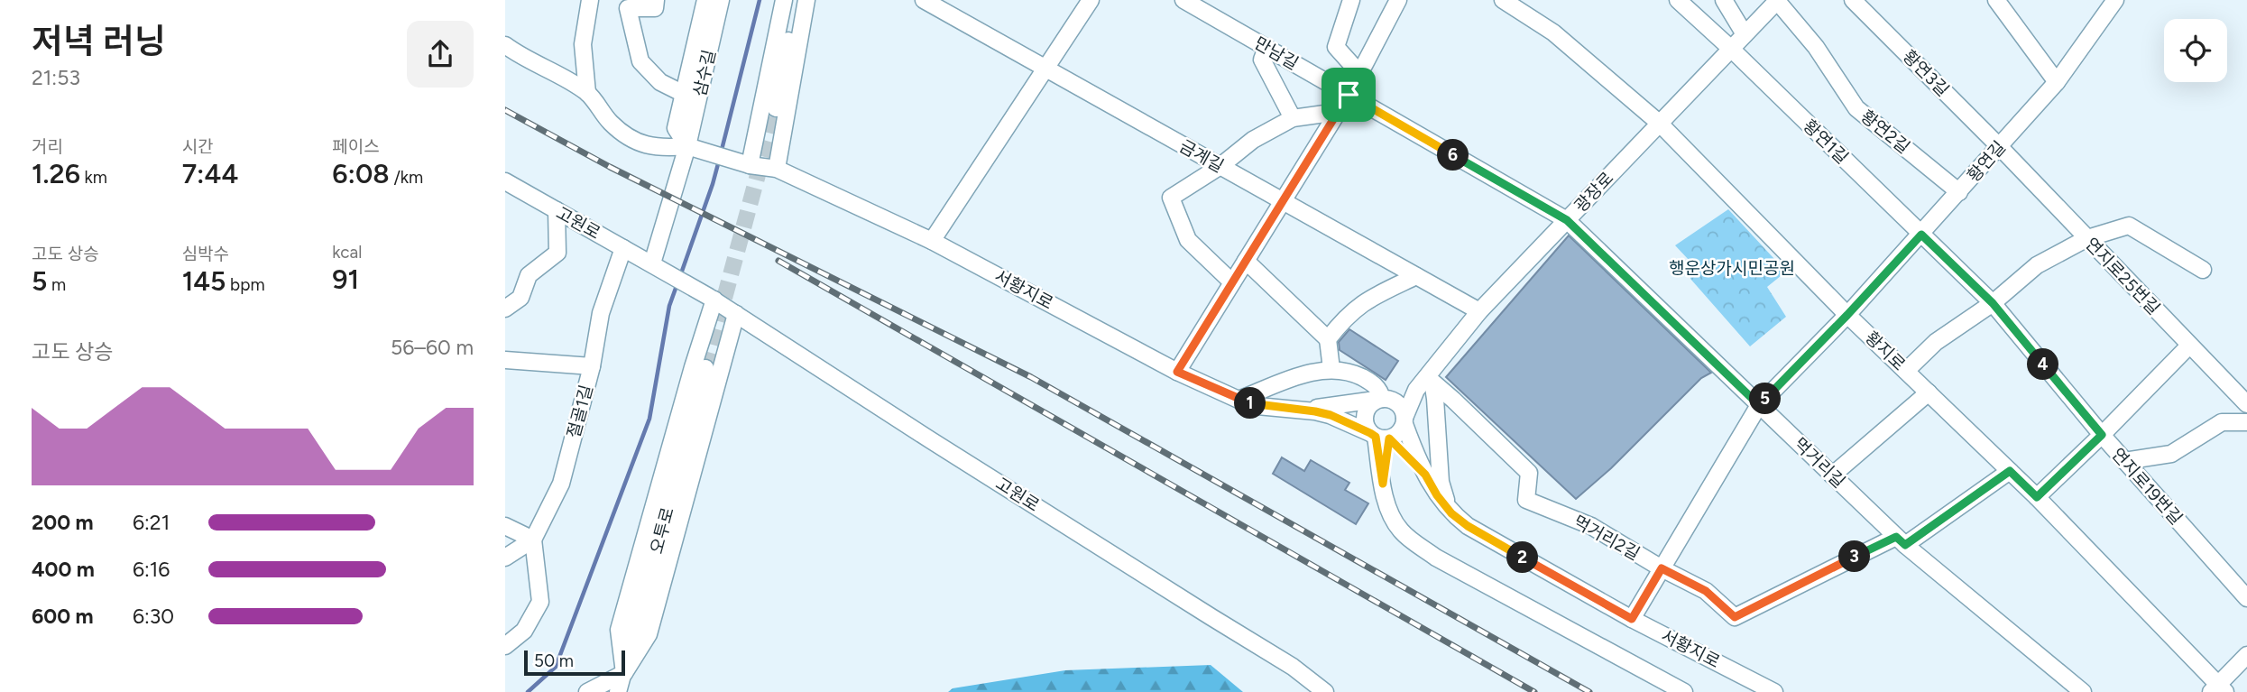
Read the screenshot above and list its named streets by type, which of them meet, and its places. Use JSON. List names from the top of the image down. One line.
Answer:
{"streets":{"street":["만남길","삼수길","황연3길","황연2길","황연1길","금계길","황연길","광장로","고원로","연지로25번길","서황지로","황지로","절골1길","먹거리길","연지로19번길","오투로","먹거리2길"]},"crossings":[["만남길","광장로"],["만남길","먹거리길"],["삼수길","고원로"],["삼수길","서황지로"],["황연3길","황연길"],["황연3길","연지로25번길"],["황연2길","황연길"],["황연2길","광장로"],["황연1길","황연길"],["황연1길","광장로"],["황연1길","연지로19번길"],["금계길","광장로"],["황연길","연지로25번길"],["황연길","서황지로"],["황연길","황지로"],["황연길","먹거리길"],["황연길","연지로19번길"],["황연길","먹거리2길"],["광장로","황지로"],["광장로","먹거리길"],["광장로","먹거리2길"],["고원로","절골1길"],["먹거리길","먹거리2길"]],"parks":["행운상가시민공원"],"scale_bar":"50 m","page":{"heading":["저녁 러닝","21:53"],"stats":[["거리","1.26 km"],["시간","7:44"],["페이스","6:08 /km"],["고도 상승","5 m"],["심박수","145 bpm"],["kcal","91"]],"pins":["6","4","5","1","3","2"],"chart":["고도 상승","56–60 m"],"list":[{"name":"200 m","note":"6:21"},{"name":"400 m","note":"6:16"},{"name":"600 m","note":"6:30"}],"scale":"50 m"}}
